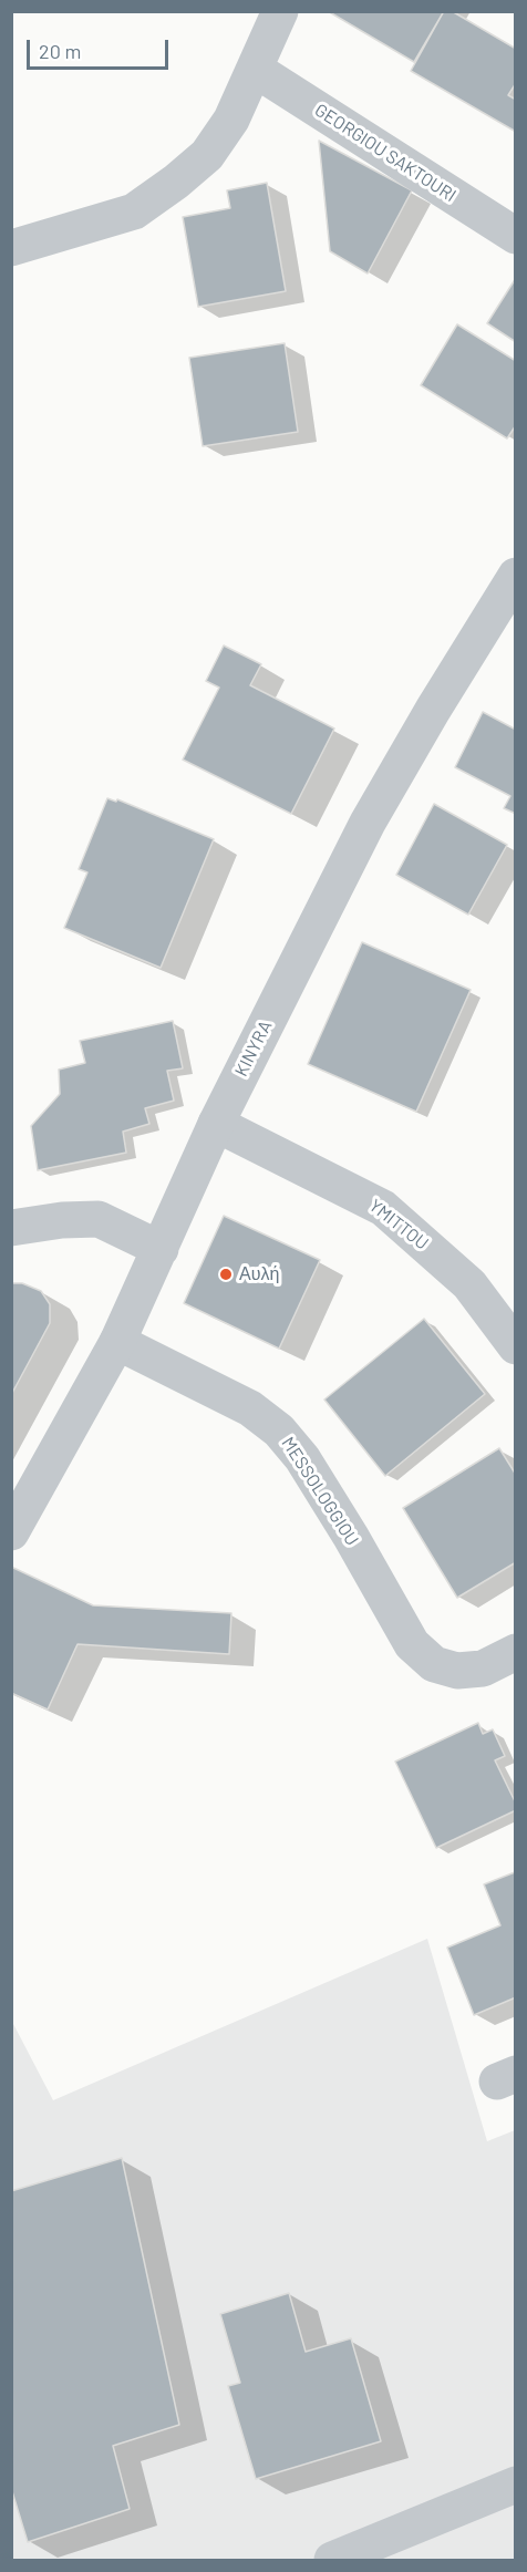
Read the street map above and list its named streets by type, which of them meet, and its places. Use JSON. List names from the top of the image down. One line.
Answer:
{"streets":{"street":["GEORGIOU SAKTOURI","KINYRA","YMITTOU","MESSOLOGGIOU"]},"crossings":[["KINYRA","YMITTOU"],["KINYRA","MESSOLOGGIOU"]],"places":["Αυλή"],"scale_bar":"20 m"}
